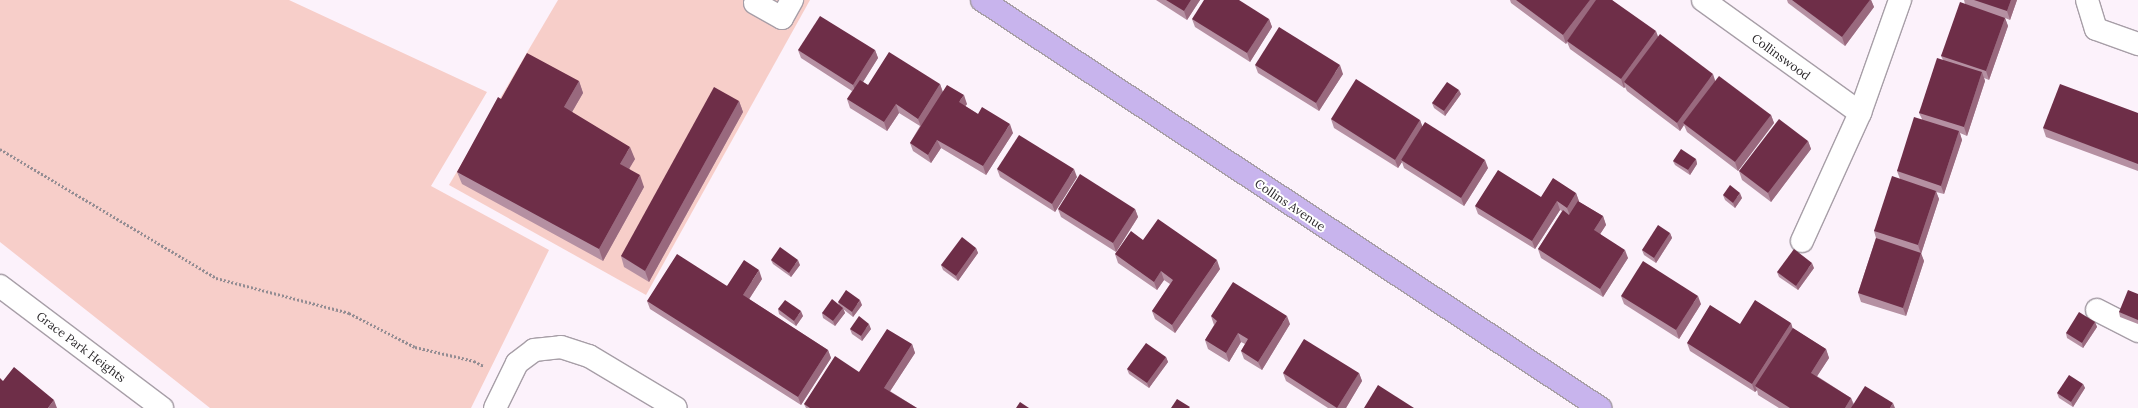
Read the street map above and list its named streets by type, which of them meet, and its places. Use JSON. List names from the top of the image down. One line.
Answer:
{"streets":{"main road":["Collins Avenue"],"street":["Collinswood","Grace Park Heights"]}}
